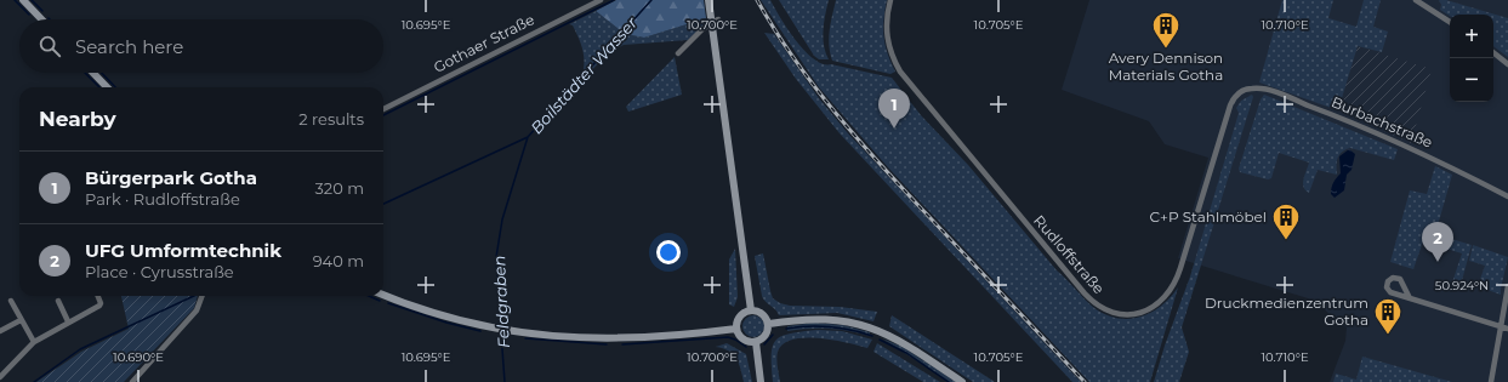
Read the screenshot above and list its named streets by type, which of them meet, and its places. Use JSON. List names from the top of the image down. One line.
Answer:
{"streets":{"street":["Gothaer Straße","Burbachstraße","Rudloffstraße"]},"crossings":[["Burbachstraße","Rudloffstraße"]],"water":["Boilstädter Wasser","Feldgraben"],"places":{"building":["Avery Dennison Materials Gotha","C+P Stahlmöbel","Druckmedienzentrum Gotha"]},"page":{"map_buttons":["+","−"],"search":"Search here","heading":["Nearby","2 results"],"pins":["1","2"],"list":[{"mark":"1","name":"Bürgerpark Gotha","note":"Park · Rudloffstraße","value":"320 m"},{"mark":"2","name":"UFG Umformtechnik","note":"Place · Cyrusstraße","value":"940 m"}]},"coordinates":["10.695°E","10.700°E","10.705°E","10.710°E","50.924°N","10.690°E"]}
